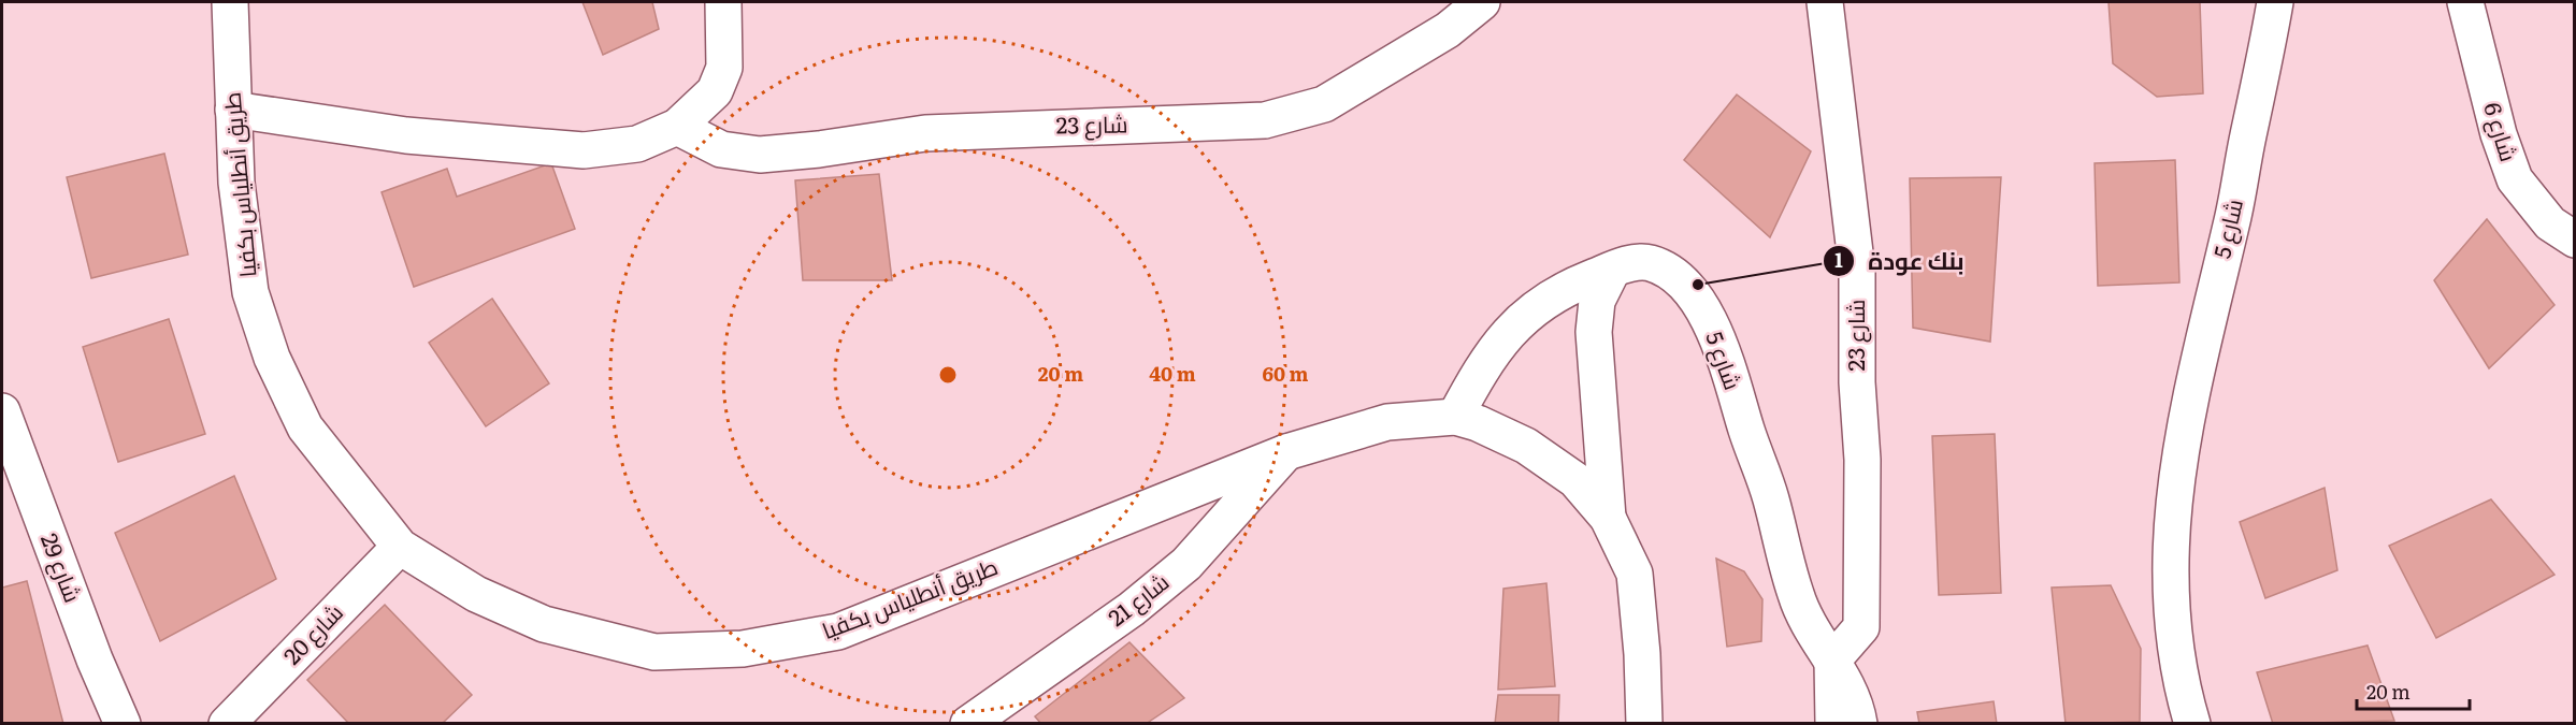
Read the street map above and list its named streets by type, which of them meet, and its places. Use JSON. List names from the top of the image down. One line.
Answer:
{"streets":{"main road":["شارع 23","شارع 6","طريق أنطلياس بكفيا","شارع 5","شارع 29","شارع 21","شارع 20"]},"crossings":[["شارع 23","شارع 5"],["طريق أنطلياس بكفيا","شارع 5"],["طريق أنطلياس بكفيا","شارع 21"],["طريق أنطلياس بكفيا","شارع 20"]],"places":["بنك عودة"],"scale_bar":"20 m","rings":["20 m","40 m","60 m"]}
